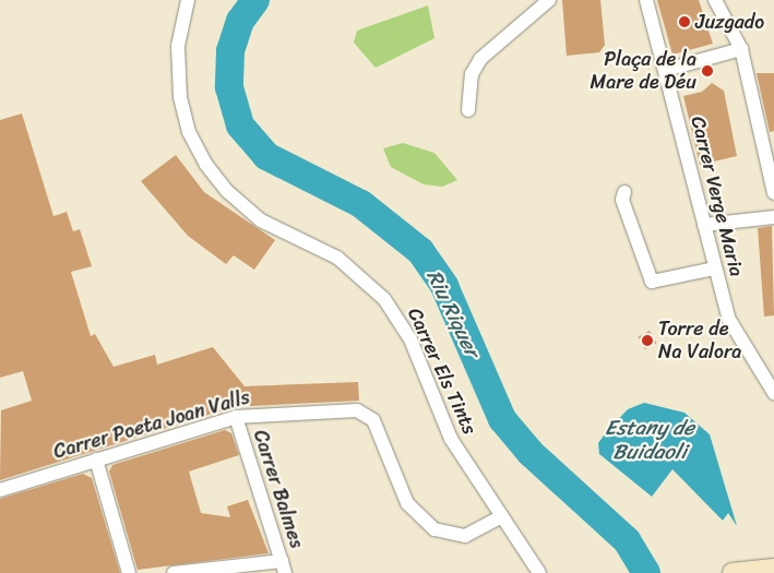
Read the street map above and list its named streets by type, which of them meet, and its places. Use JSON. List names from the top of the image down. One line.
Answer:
{"streets":{"street":["Carrer Verge Maria","Carrer Els Tints","Carrer Poeta Joan Valls","Carrer Balmes"]},"crossings":[["Carrer Els Tints","Carrer Poeta Joan Valls"],["Carrer Poeta Joan Valls","Carrer Balmes"]],"water":["Riu Riquer","Estany de Buidaoli"],"places":["Juzgado","Plaça de la Mare de Déu","Torre de Na Valora"]}
